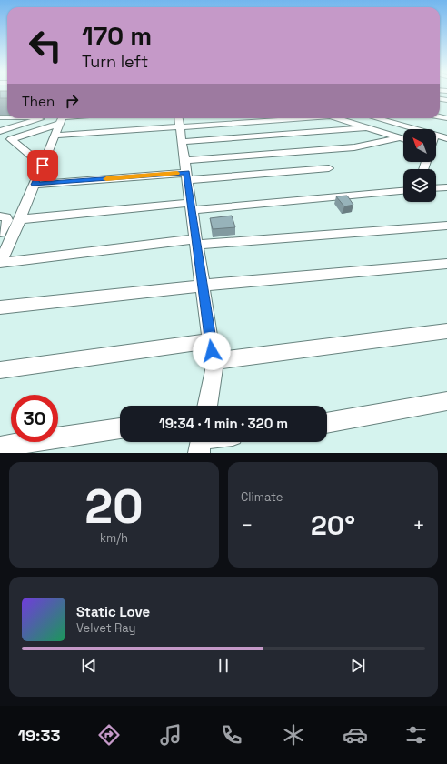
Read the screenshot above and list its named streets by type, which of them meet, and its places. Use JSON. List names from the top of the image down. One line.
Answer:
{"north":"top left","page":{"turn":["170 m","Turn left"],"then":"Then","limit":"30","trip":"19:34 · 1 min · 320 m","tile":[["20","km/h"],"Climate"],"heat":["−","20°","+"],"song":["Static Love","Velvet Ray"],"tabs":"19:33"}}
